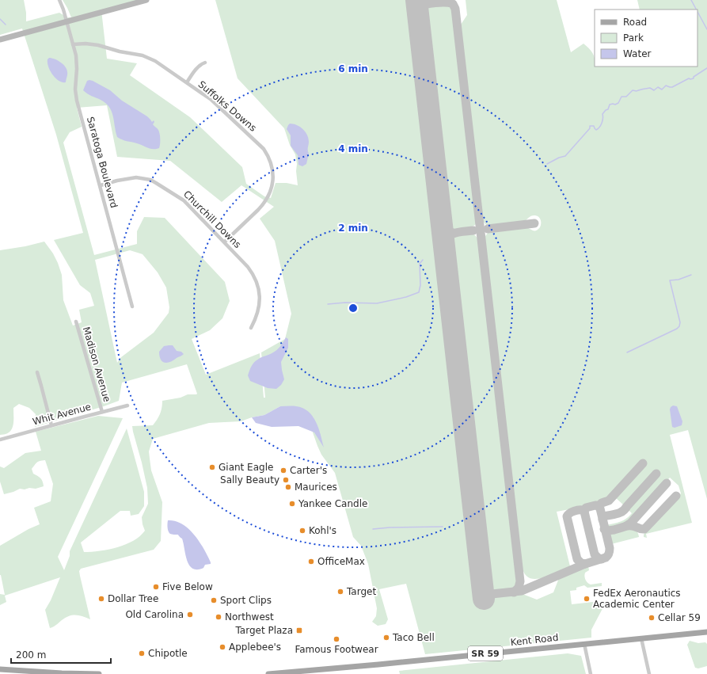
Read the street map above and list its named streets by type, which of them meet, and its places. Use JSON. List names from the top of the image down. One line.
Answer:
{"streets":{"main road":["Kent Road","SR 59"],"street":["Suffolks Downs","Saratoga Boulevard","Churchill Downs","Madison Avenue","Whit Avenue"]},"crossings":[["Suffolks Downs","Saratoga Boulevard"],["Suffolks Downs","Churchill Downs"],["Saratoga Boulevard","Churchill Downs"],["Madison Avenue","Whit Avenue"]],"places":{"other":["Giant Eagle","Carter's","Sally Beauty","Maurices","Yankee Candle","Kohl's","OfficeMax","Five Below","Target","Dollar Tree","FedEx Aeronautics Academic Center","Sport Clips","Old Carolina","Northwest","Cellar 59","Taco Bell","Famous Footwear","Applebee's","Chipotle"],"transit":["Target Plaza"]},"legend":["Road","Park","Water"],"scale_bar":"200 m","rings":["6 min","4 min","2 min"]}
